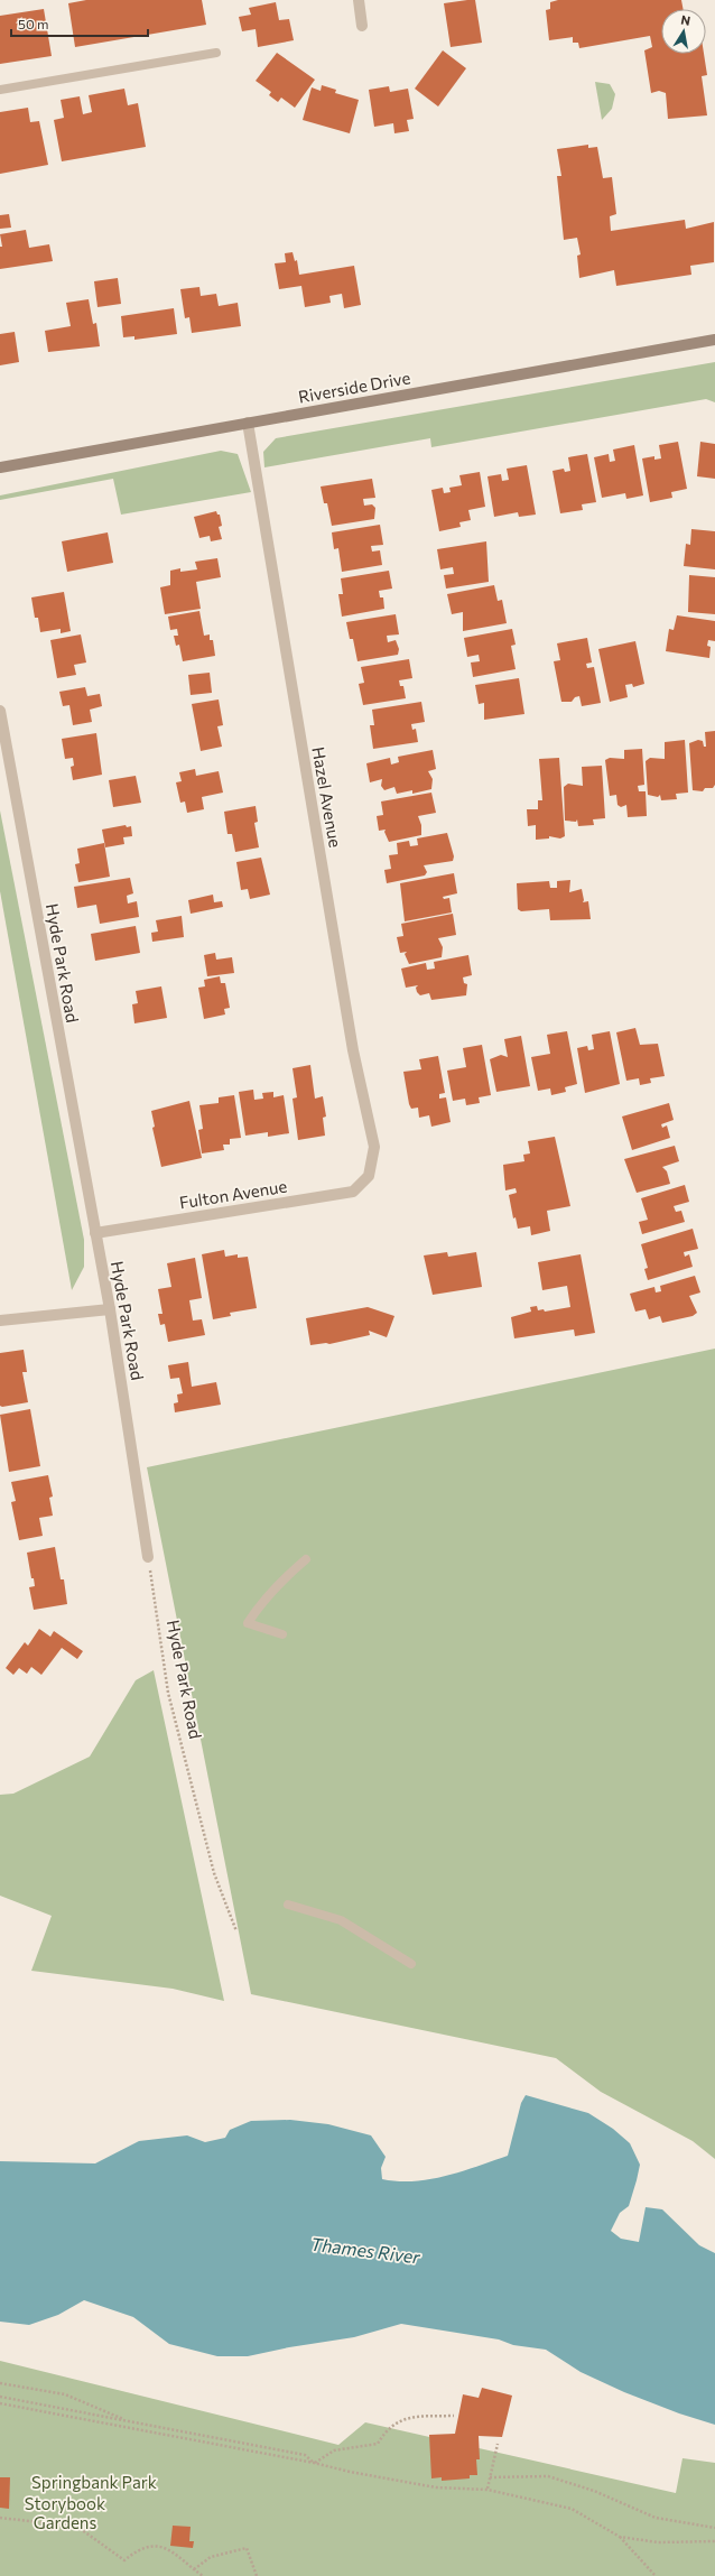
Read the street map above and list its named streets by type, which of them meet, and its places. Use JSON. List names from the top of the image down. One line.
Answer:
{"streets":{"main road":["Riverside Drive"],"street":["Hazel Avenue","Hyde Park Road","Fulton Avenue"]},"crossings":[["Riverside Drive","Hazel Avenue"],["Hazel Avenue","Fulton Avenue"],["Hyde Park Road","Fulton Avenue"]],"water":["Thames River"],"parks":["Springbank Park","Storybook Gardens"],"scale_bar":"50 m","north":"top"}
